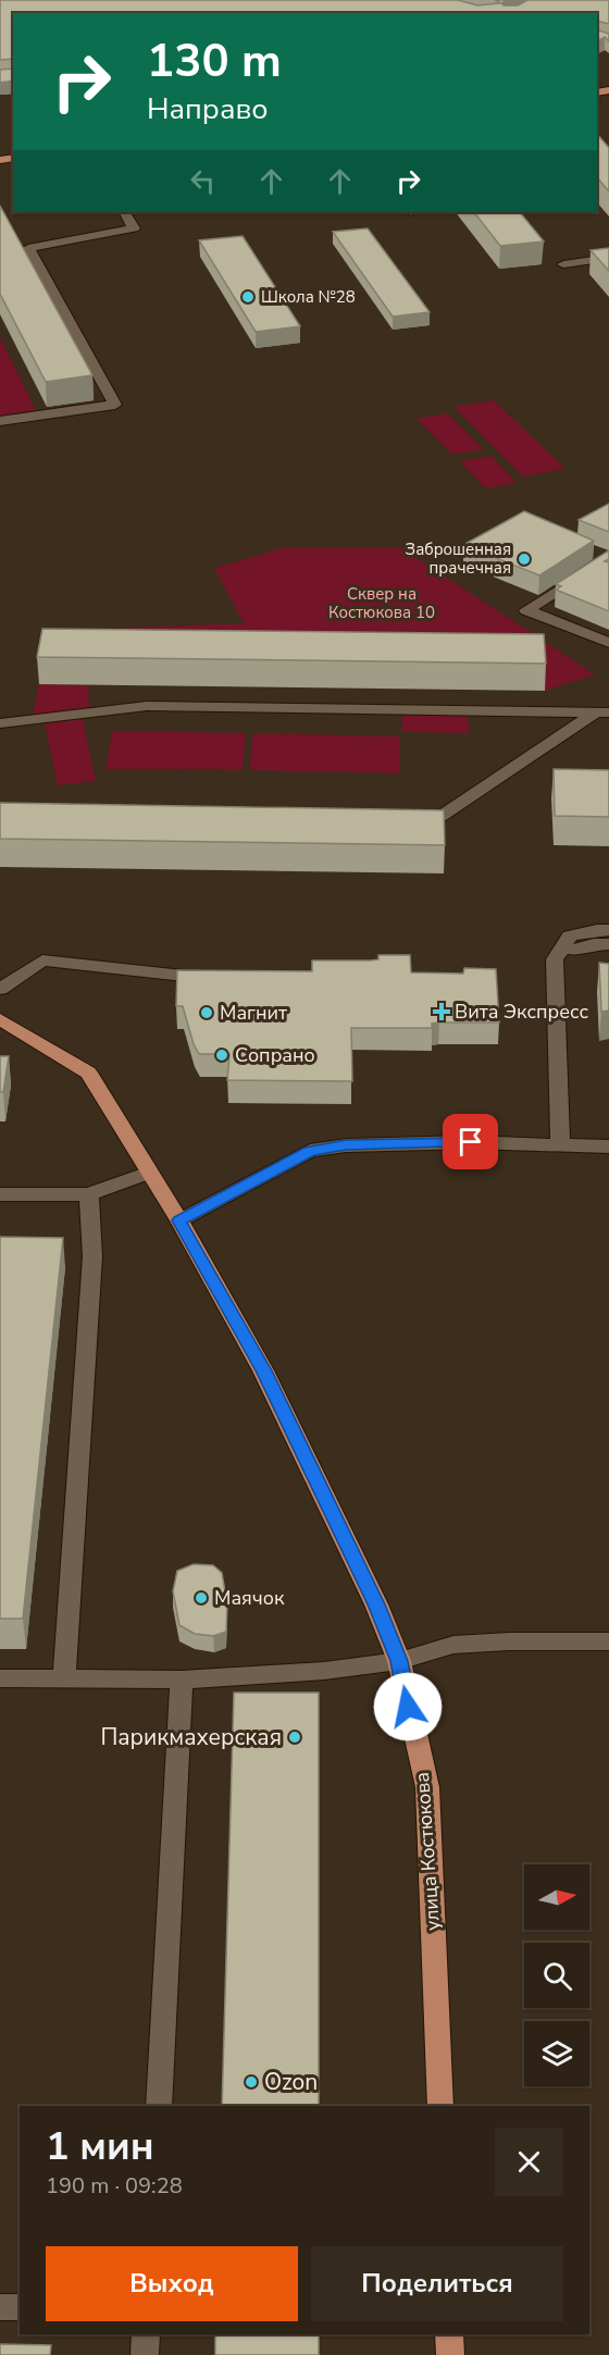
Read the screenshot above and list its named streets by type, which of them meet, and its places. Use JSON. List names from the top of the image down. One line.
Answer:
{"streets":{"main road":["улица Костюкова"]},"parks":["Сквер на Костюкова 10"],"places":{"other":["Школа №28","Заброшенная прачечная","Магнит","Сопрано","Маячок","Парикмахерская","Ozon"],"health":["Вита Экспресс"]},"north":"right","page":{"turn":["130 m","Направо"],"heading":["1 мин","190 m · 09:28"],"buttons":["Выход","Поделиться"]}}
